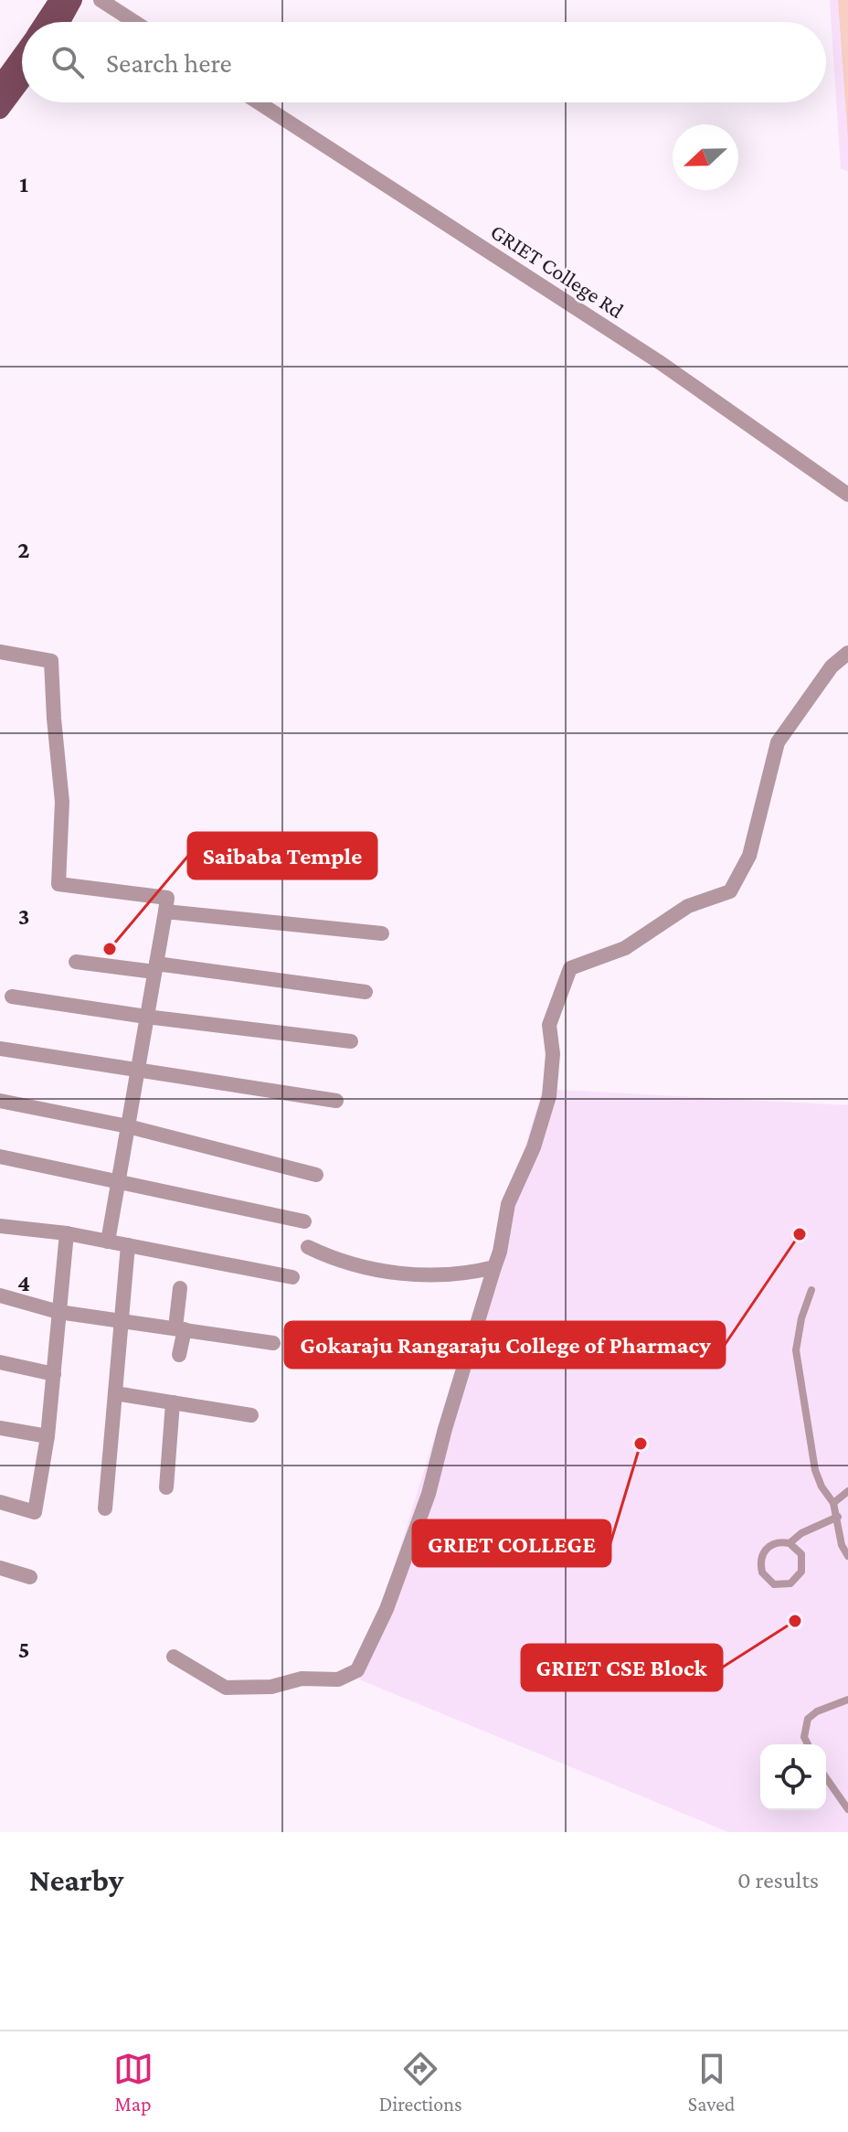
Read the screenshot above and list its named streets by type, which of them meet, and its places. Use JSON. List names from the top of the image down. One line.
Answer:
{"streets":{"street":["GRIET College Rd"]},"places":["Saibaba Temple","Gokaraju Rangaraju College of Pharmacy","GRIET COLLEGE","GRIET CSE Block"],"north":"left","page":{"search":"Search here","heading":["Nearby","0 results"],"nav":["Map","Directions","Saved"]},"grid":{"rows":["1","2","3","4","5"]}}
